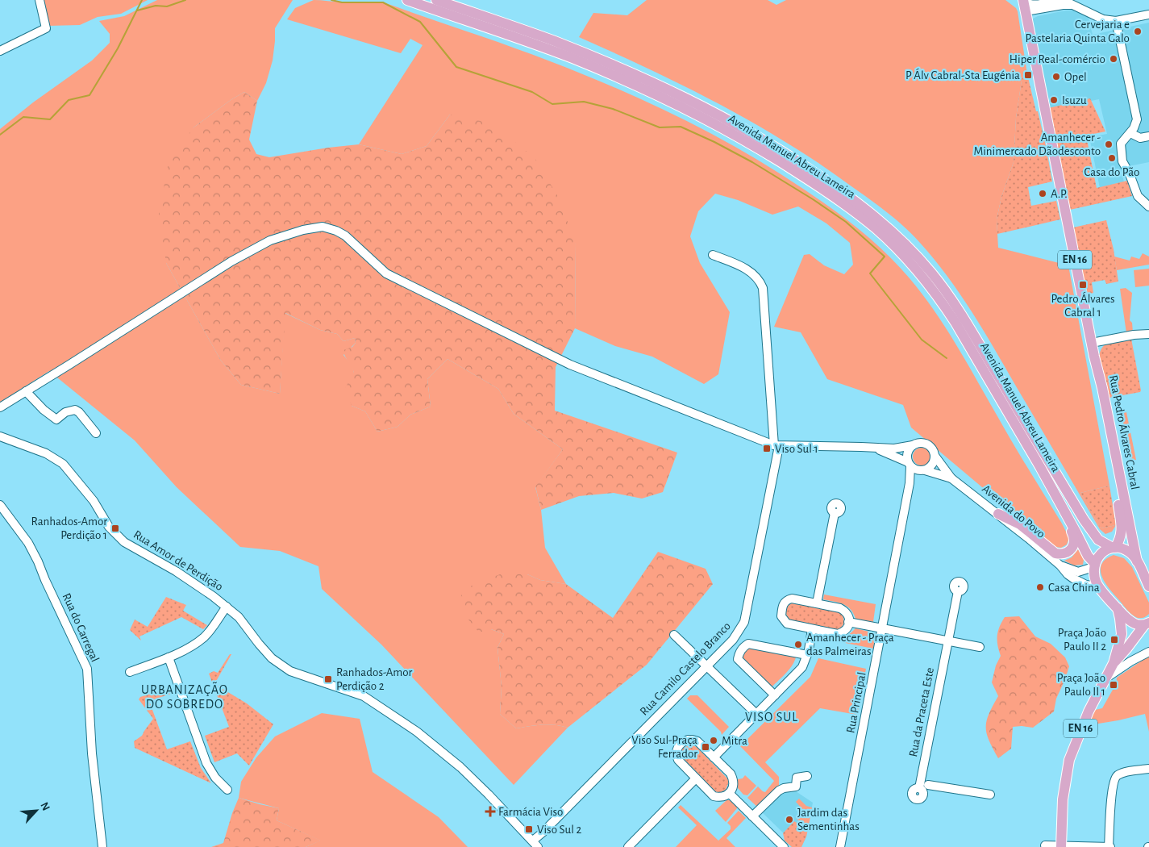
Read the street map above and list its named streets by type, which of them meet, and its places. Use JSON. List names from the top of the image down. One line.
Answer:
{"streets":{"main road":["Avenida Manuel Abreu Lameira","EN 16","Rua Pedro Álvares Cabral"],"street":["Avenida do Povo","Rua Amor de Perdição","Rua do Carregal","Rua Camilo Castelo Branco","Rua Principal","Rua da Praceta Este"]},"crossings":[["Avenida Manuel Abreu Lameira","EN 16"],["Avenida Manuel Abreu Lameira","Rua Pedro Álvares Cabral"],["Avenida Manuel Abreu Lameira","Avenida do Povo"],["EN 16","Rua Pedro Álvares Cabral"],["EN 16","Avenida do Povo"],["Avenida do Povo","Rua Camilo Castelo Branco"],["Avenida do Povo","Rua Principal"],["Rua Amor de Perdição","Rua Camilo Castelo Branco"]],"districts":["URBANIZAÇÃO DO SOBREDO","VISO SUL"],"places":{"other":["Cervejaria e Pastelaria Quinta Galo","Hiper Real-comércio","Opel","Isuzu","Amanhecer - Minimercado Dãodesconto","Casa do Pão","A.P.","Casa China","Amanhecer - Praça das Palmeiras","Mitra","Jardim das Sementinhas"],"transit":["P Álv Cabral-Sta Eugénia","Pedro Álvares Cabral 1","Viso Sul 1","Ranhados-Amor Perdição 1","Praça João Paulo II 2","Ranhados-Amor Perdição 2","Praça João Paulo II 1","Viso Sul-Praça Ferrador","Viso Sul 2"],"health":["Farmácia Viso"]},"north":"top right"}
